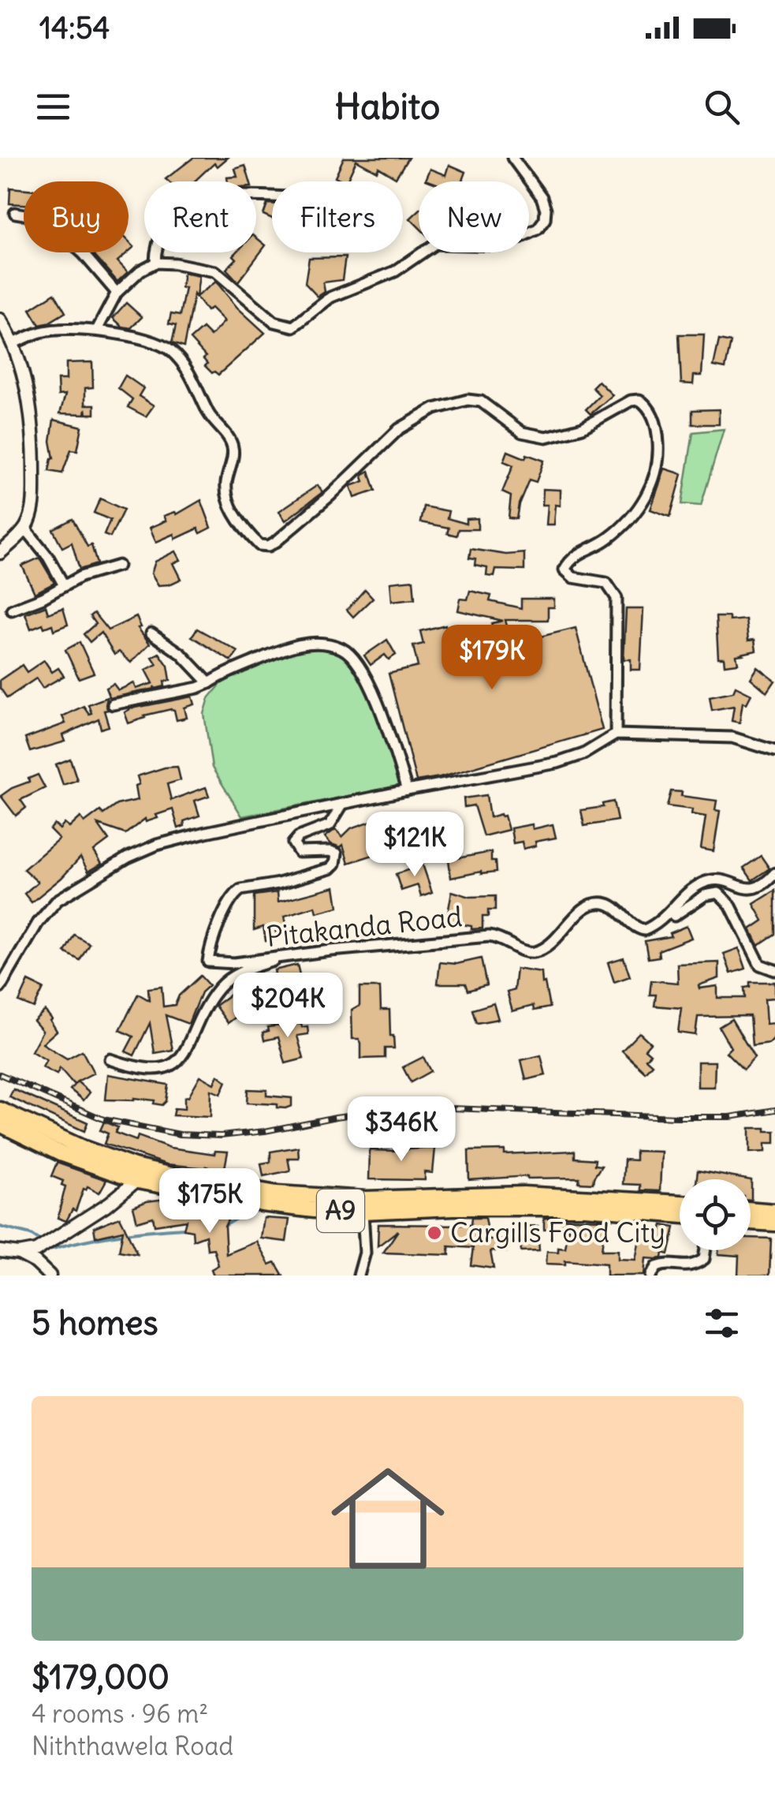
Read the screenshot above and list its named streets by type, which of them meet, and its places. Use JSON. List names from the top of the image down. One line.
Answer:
{"streets":{"highway":["A9"],"street":["Pitakanda Road"]},"places":["Cargills Food City"],"page":{"status":"14:54","header":"Habito","chip":["Buy","Rent","Filters","New"],"price":["$179K","$121K","$204K","$346K","$175K"],"heading":"5 homes","list":[{"name":"$179,000","note":"4 rooms · 96 m² · Niththawela Road"}]}}
